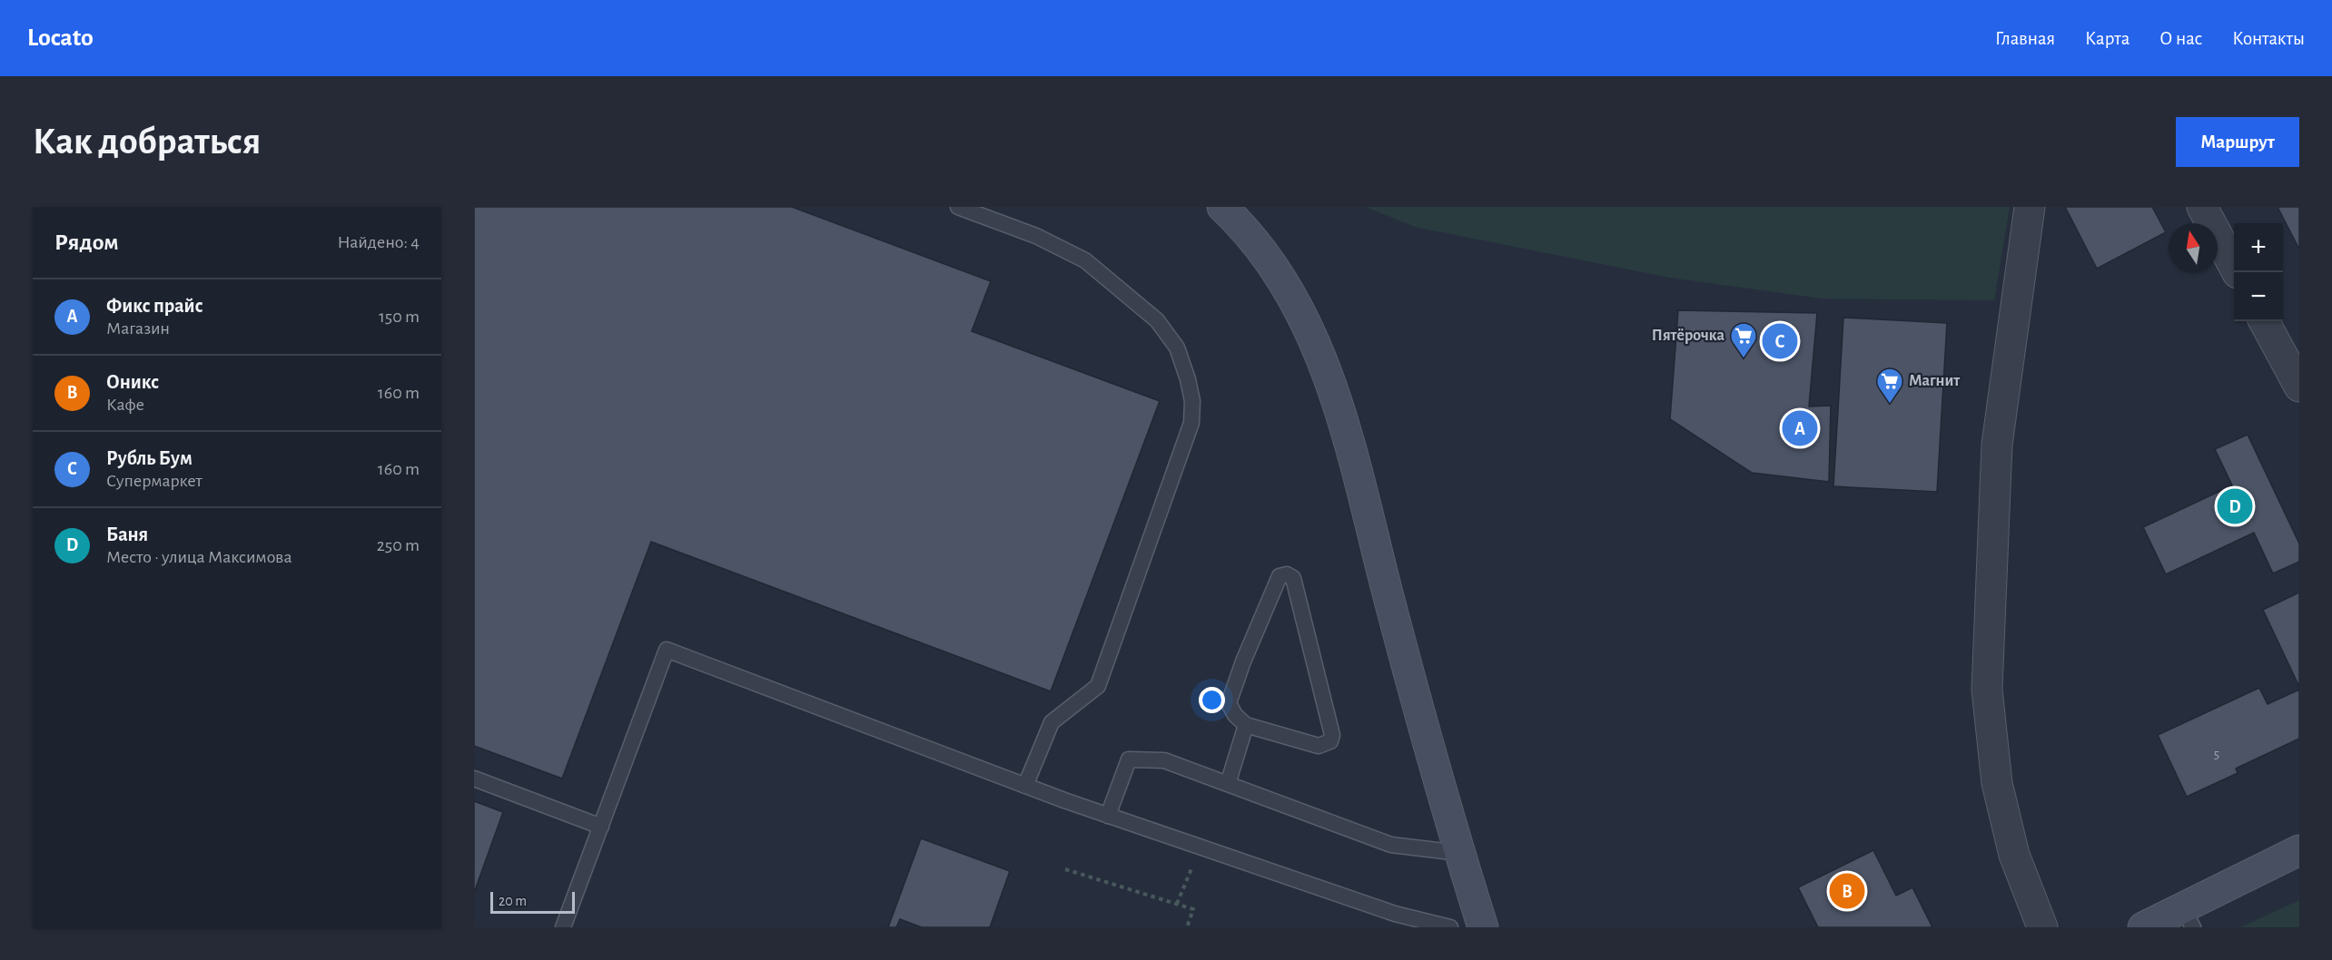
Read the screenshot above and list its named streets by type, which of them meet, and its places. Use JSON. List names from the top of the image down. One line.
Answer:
{"places":{"supermarket":["Пятёрочка","Магнит"]},"house_numbers":["5"],"scale_bar":"20 m","north":"top","page":{"header":"Locato","nav":["Главная","Карта","О нас","Контакты"],"buttons":"Маршрут","title":"Как добраться","heading":["Рядом","Найдено: 4"],"map_buttons":["+","−"],"list":[{"mark":"A","name":"Фикс прайс","note":"Магазин","value":"150 m"},{"mark":"B","name":"Оникс","note":"Кафе","value":"160 m"},{"mark":"C","name":"Рубль Бум","note":"Супермаркет","value":"160 m"},{"mark":"D","name":"Баня","note":"Место · улица Максимова","value":"250 m"}],"pins":["C","A","D","B"],"scale":"20 m"}}
